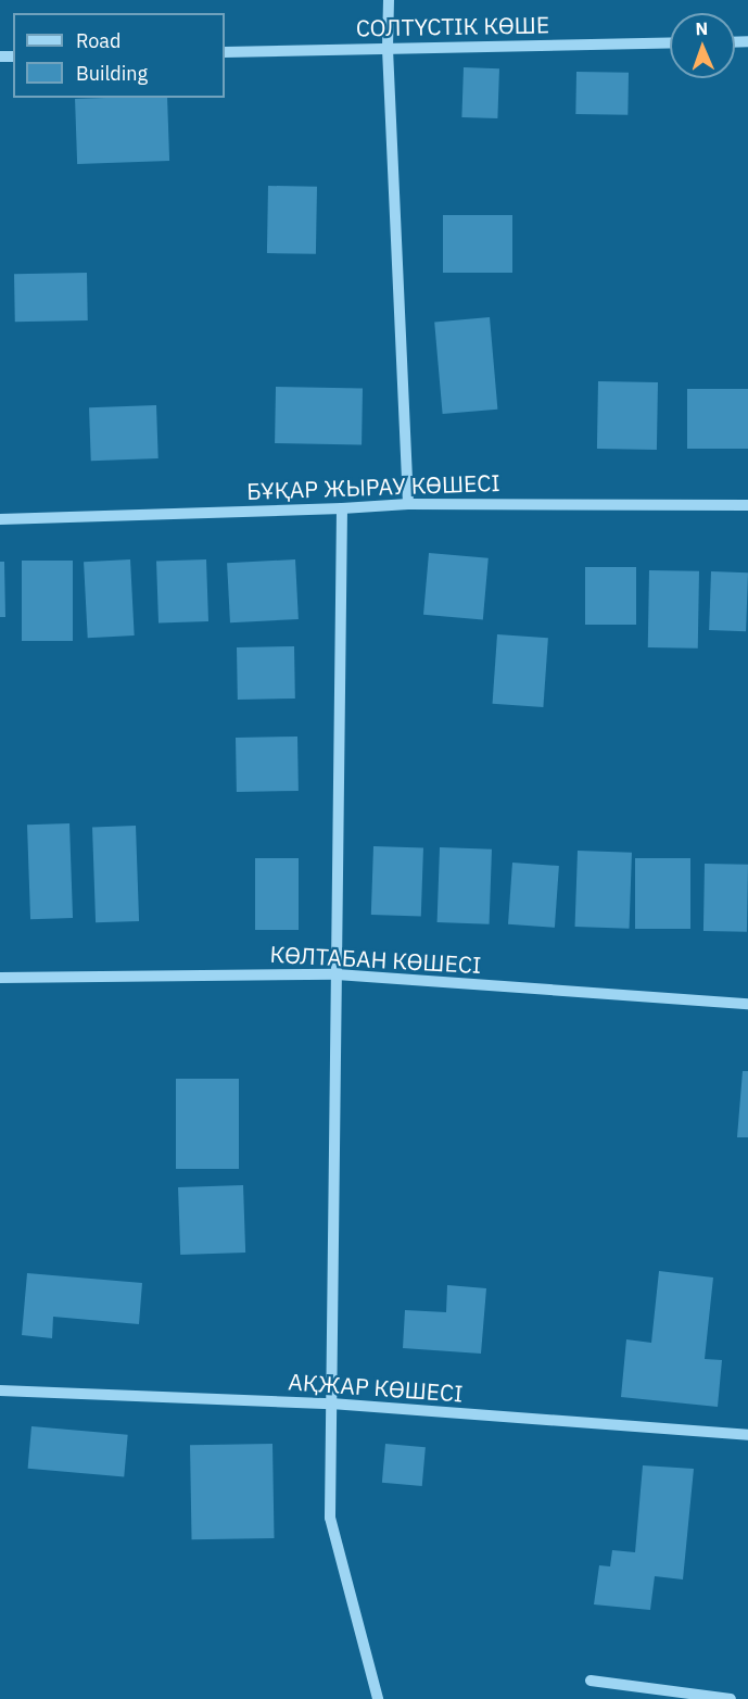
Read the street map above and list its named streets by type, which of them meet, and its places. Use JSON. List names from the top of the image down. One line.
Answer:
{"streets":{"street":["СОЛТҮСТІК КӨШЕ","БҰҚАР ЖЫРАУ КӨШЕСІ","КӨЛТАБАН КӨШЕСІ","АҚЖАР КӨШЕСІ"]},"legend":["Road","Building"],"north":"top"}
